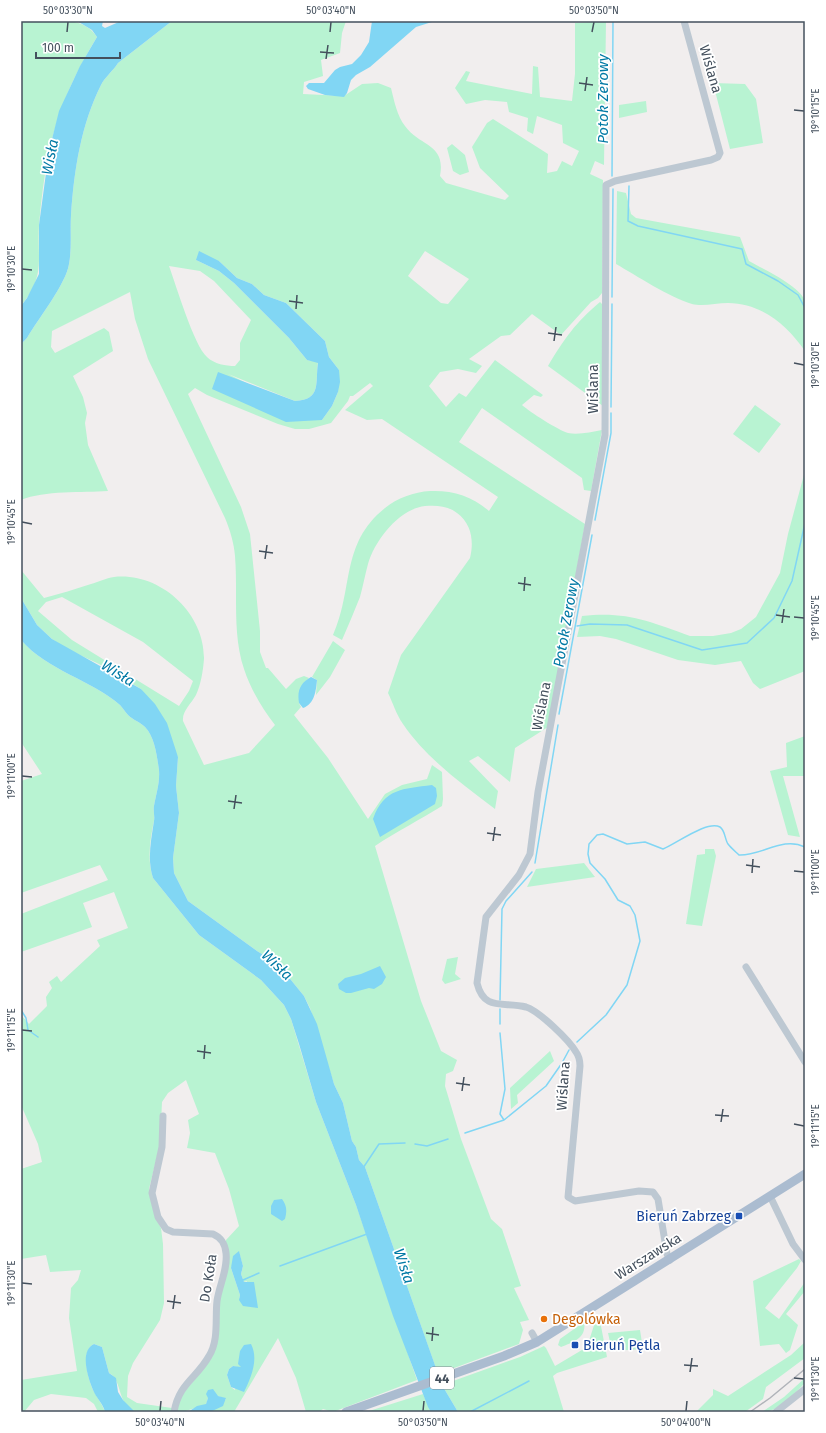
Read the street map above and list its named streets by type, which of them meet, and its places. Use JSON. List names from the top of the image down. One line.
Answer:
{"streets":{"main road":["Warszawska","44"],"street":["Wiślana","Do Koła"]},"crossings":[["Wiślana","Warszawska"]],"water":["Potok Zerowy","Wisła"],"places":{"transit":["Bieruń Zabrzeg","Bieruń Pętla"],"other":["Degolówka"]},"scale_bar":"100 m","coordinates":["50°03'30\"N","50°03'40\"N","50°03'50\"N","19°10'15\"E","19°10'30\"E","19°10'45\"E","19°11'00\"E","19°11'15\"E","19°11'30\"E","50°04'00\"N"]}
